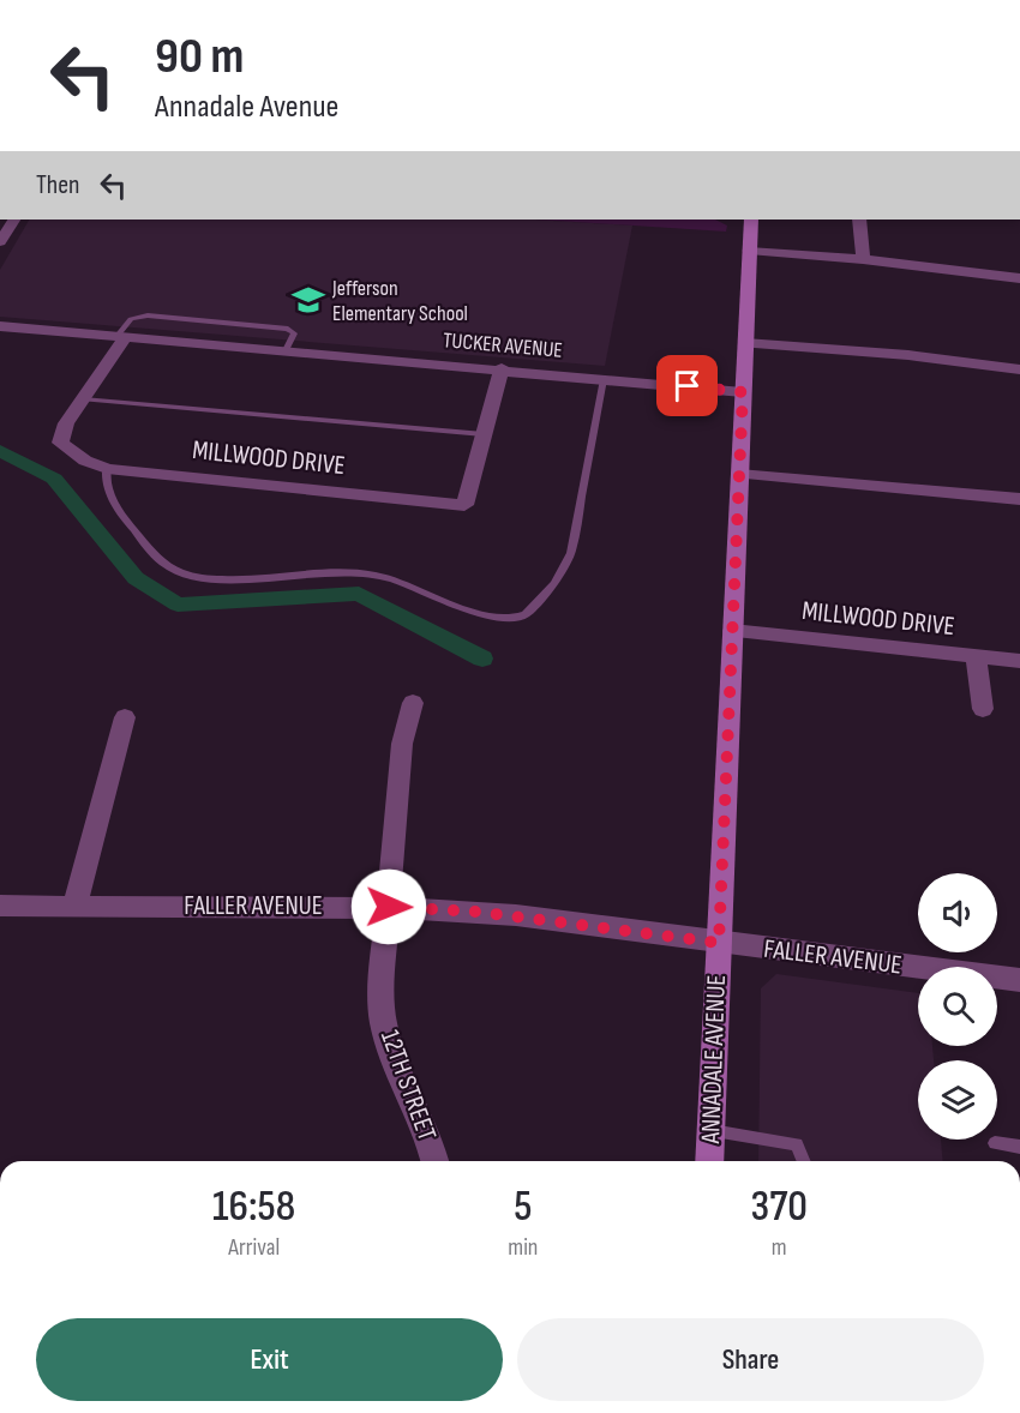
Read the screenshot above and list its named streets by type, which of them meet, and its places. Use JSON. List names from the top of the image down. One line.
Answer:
{"streets":{"street":["TUCKER AVENUE","MILLWOOD DRIVE","FALLER AVENUE","ANNADALE AVENUE","12TH STREET"]},"crossings":[["TUCKER AVENUE","MILLWOOD DRIVE"],["TUCKER AVENUE","ANNADALE AVENUE"],["MILLWOOD DRIVE","ANNADALE AVENUE"],["FALLER AVENUE","ANNADALE AVENUE"],["FALLER AVENUE","12TH STREET"]],"places":{"school or university":["Jefferson Elementary School"]},"page":{"turn":["90 m","Annadale Avenue"],"then":"Then","eta":["16:58","Arrival","5","min","370","m"],"buttons":["Exit","Share"]}}
